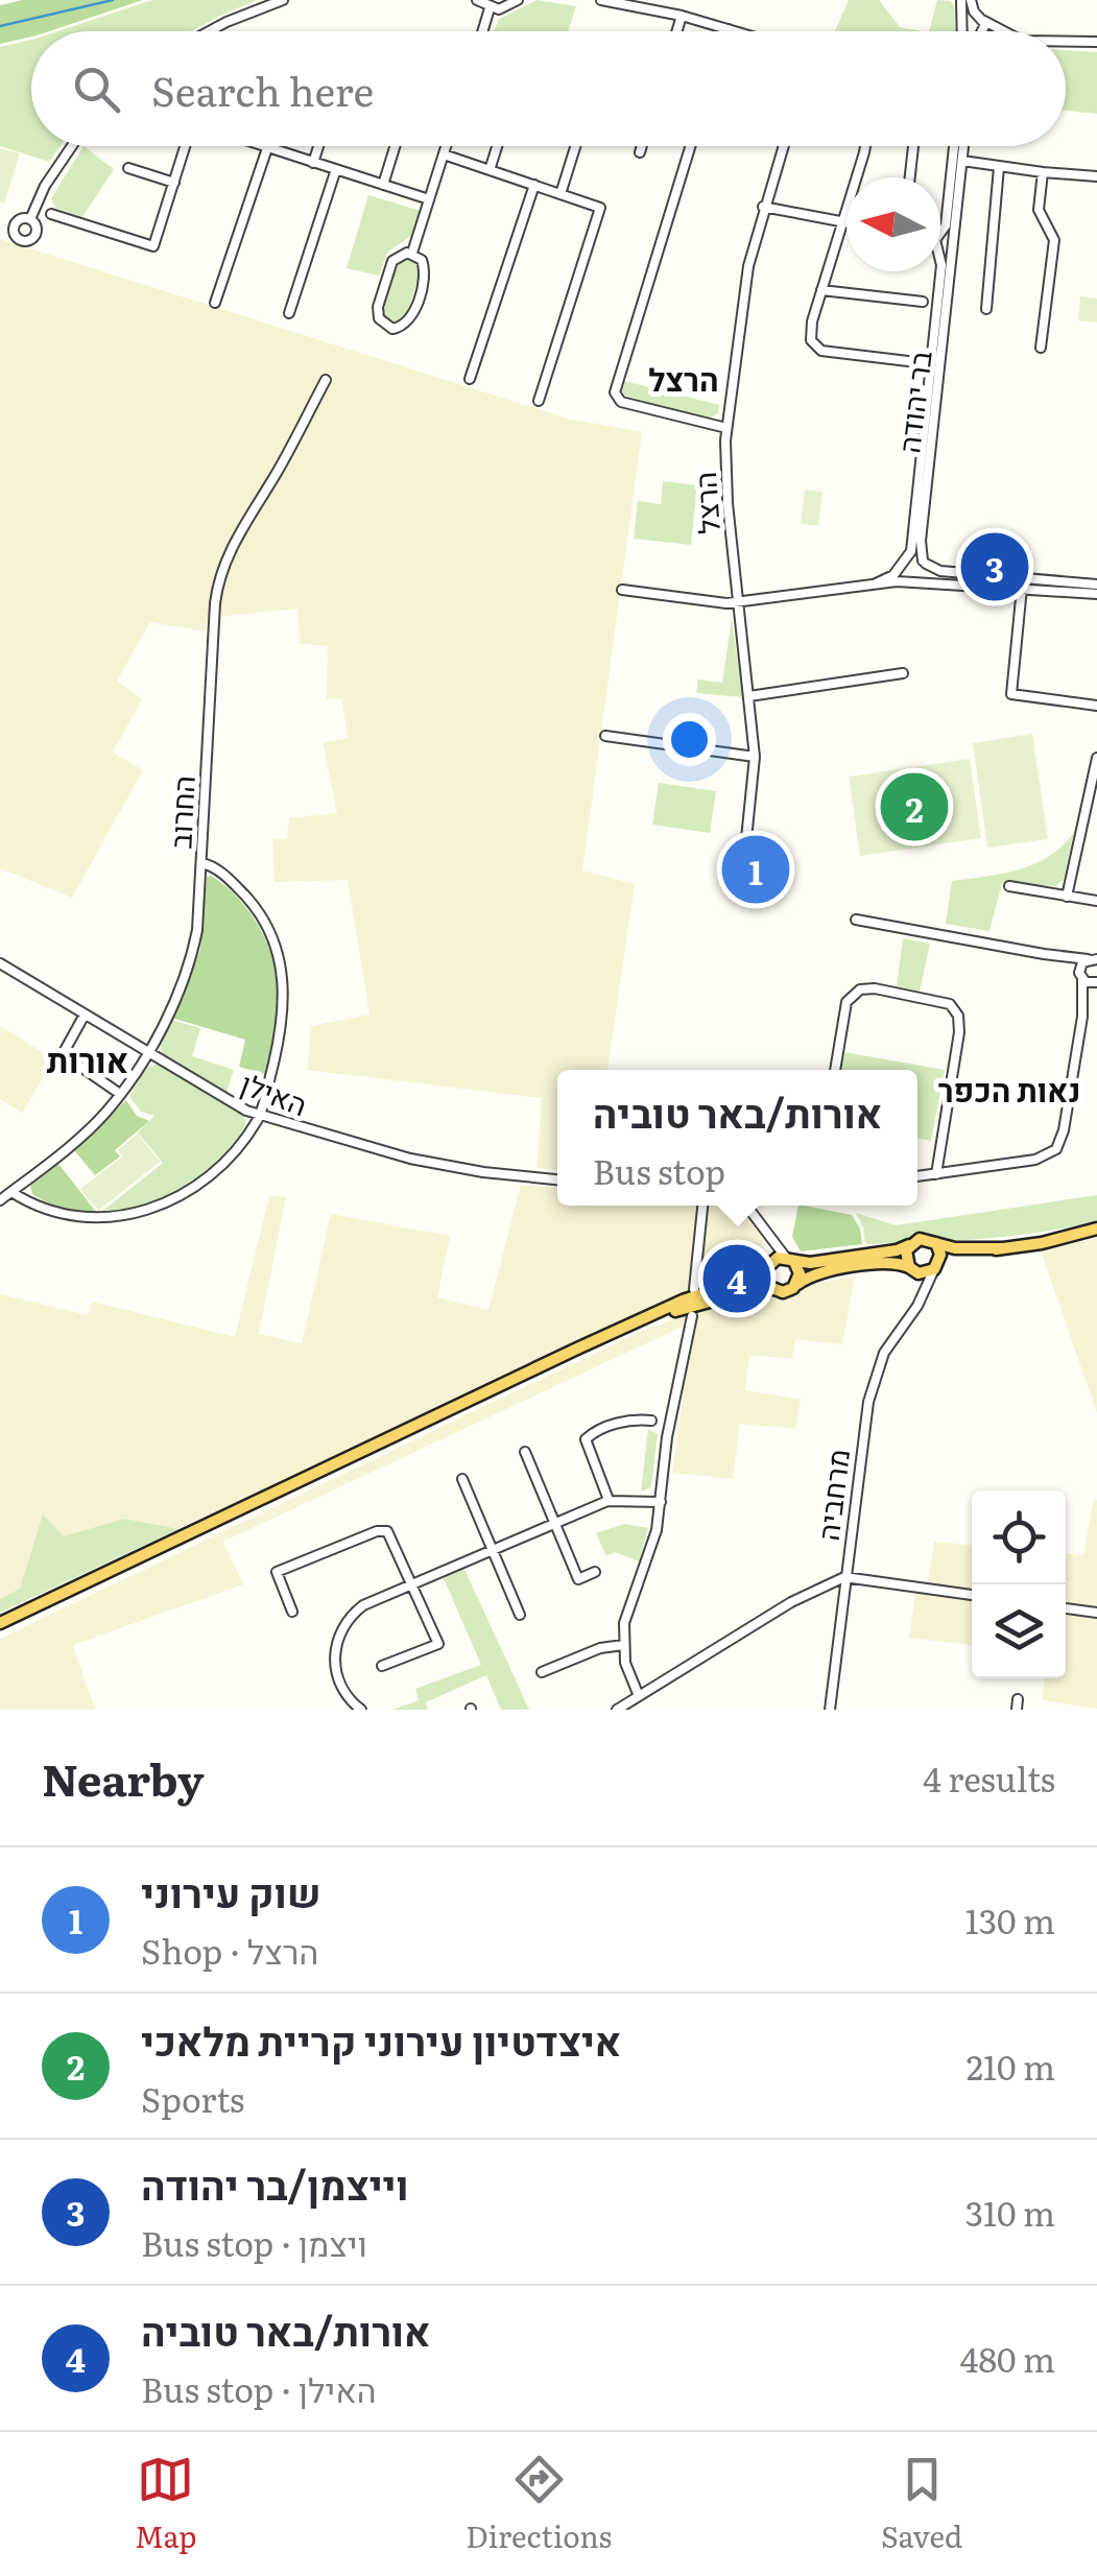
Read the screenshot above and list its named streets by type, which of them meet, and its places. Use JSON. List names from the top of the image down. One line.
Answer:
{"streets":{"street":["בר יהודה","הרצל","החרוב","האילן","מרחביה"]},"crossings":[["החרוב","האילן"]],"districts":["הרצל","אורות","נאות הכפר"],"north":"left","page":{"search":"Search here","pins":["3","2","1","4"],"popup":["אורות/באר טוביה","Bus stop"],"heading":["Nearby","4 results"],"list":[{"mark":"1","name":"שוק עירוני","note":"Shop · הרצל","value":"130 m"},{"mark":"2","name":"איצדטיון עירוני קריית מלאכי","note":"Sports","value":"210 m"},{"mark":"3","name":"וייצמן/בר יהודה","note":"Bus stop · ויצמן","value":"310 m"},{"mark":"4","name":"אורות/באר טוביה","note":"Bus stop · האילן","value":"480 m"}],"nav":["Map","Directions","Saved"]}}
